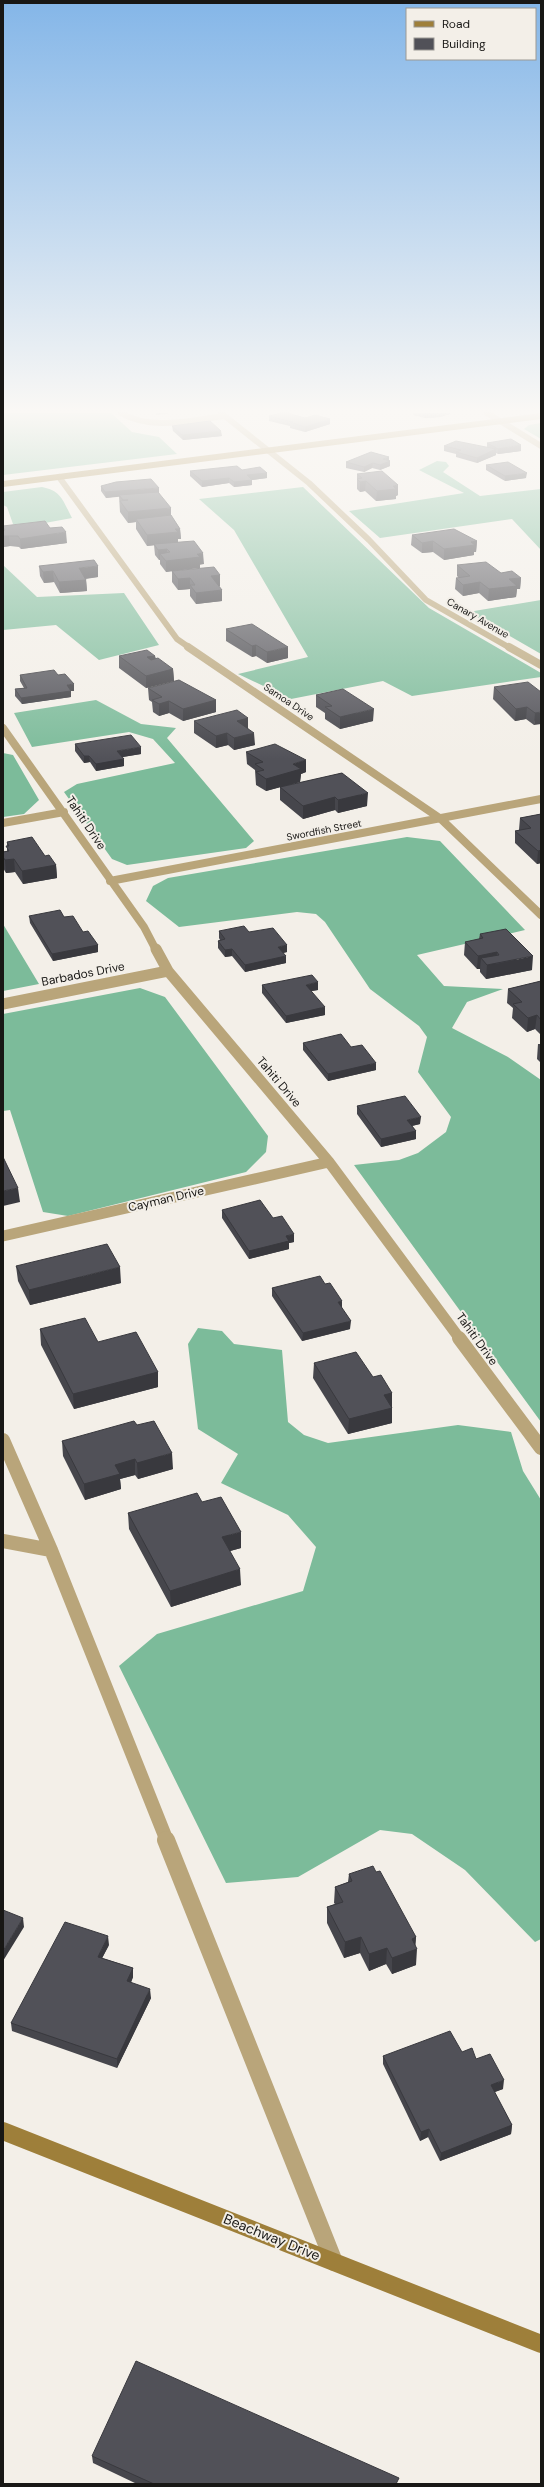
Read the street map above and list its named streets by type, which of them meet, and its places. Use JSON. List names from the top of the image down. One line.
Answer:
{"streets":{"street":["Canary Avenue","Samoa Drive","Tahiti Drive","Swordfish Street","Barbados Drive","Cayman Drive","Beachway Drive"]},"crossings":[["Samoa Drive","Swordfish Street"],["Tahiti Drive","Swordfish Street"],["Tahiti Drive","Barbados Drive"],["Tahiti Drive","Cayman Drive"]],"legend":["Road","Building"]}
